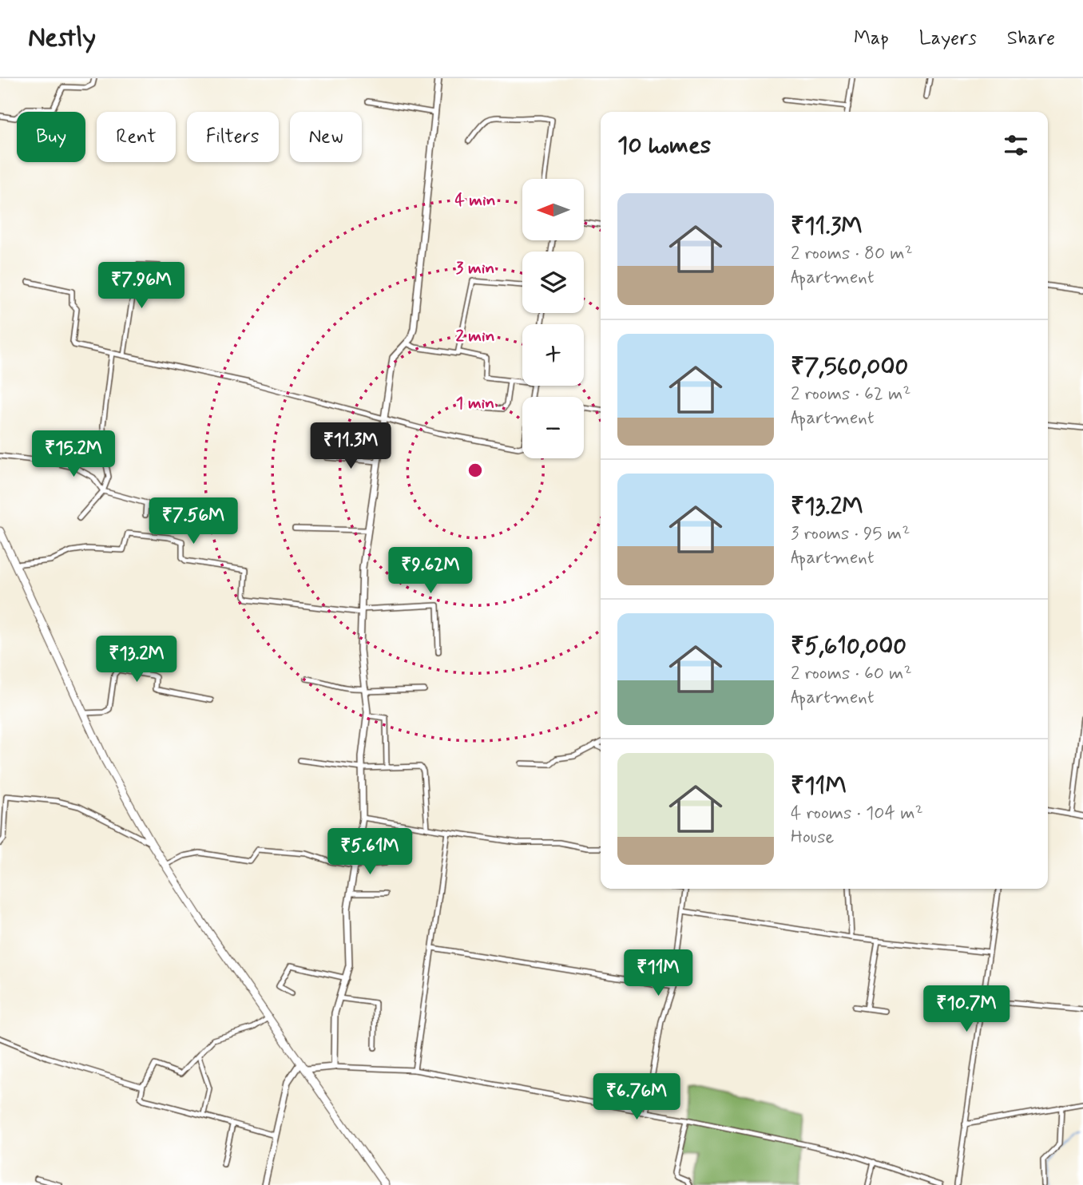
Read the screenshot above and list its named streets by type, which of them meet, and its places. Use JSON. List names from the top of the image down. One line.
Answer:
{"north":"left","page":{"header":"Nestly","nav":["Map","Layers","Share"],"chip":["Buy","Rent","Filters","New"],"heading":"10 homes","map_buttons":["+","−"],"list":[{"name":"₹11.3M","note":"2 rooms · 80 m² · Apartment"},{"name":"₹7,560,000","note":"2 rooms · 62 m² · Apartment"},{"name":"₹13.2M","note":"3 rooms · 95 m² · Apartment"},{"name":"₹5,610,000","note":"2 rooms · 60 m² · Apartment"},{"name":"₹11M","note":"4 rooms · 104 m² · House"}],"price":["₹7.96M","₹11.3M","₹15.2M","₹7.56M","₹9.62M","₹13.2M","₹5.61M","₹11M","₹10.7M","₹6.76M"]},"rings":["4 min","3 min","2 min","1 min"]}
